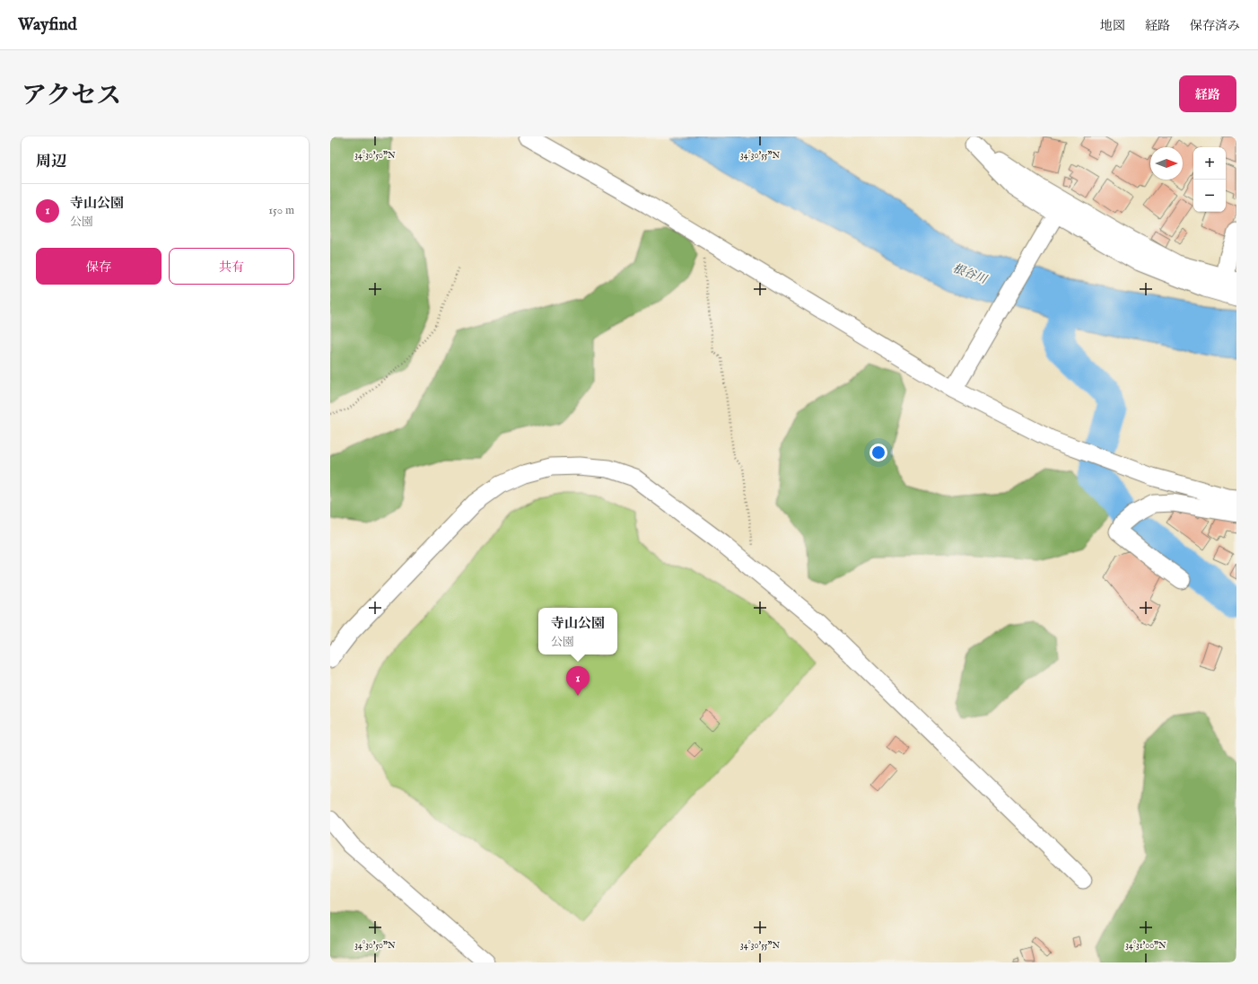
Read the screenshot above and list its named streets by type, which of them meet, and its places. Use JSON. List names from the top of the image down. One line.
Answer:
{"water":["根谷川"],"north":"right","page":{"header":"Wayfind","nav":["地図","経路","保存済み"],"title":"アクセス","buttons":["経路",["保存","共有"]],"heading":"周辺","map_buttons":["+","−"],"list":[{"mark":"1","name":"寺山公園","note":"公園","value":"150 m"}],"popup":["寺山公園","公園"],"pins":"1"},"coordinates":["34°30'50\"N","34°30'55\"N","34°31'00\"N"]}
